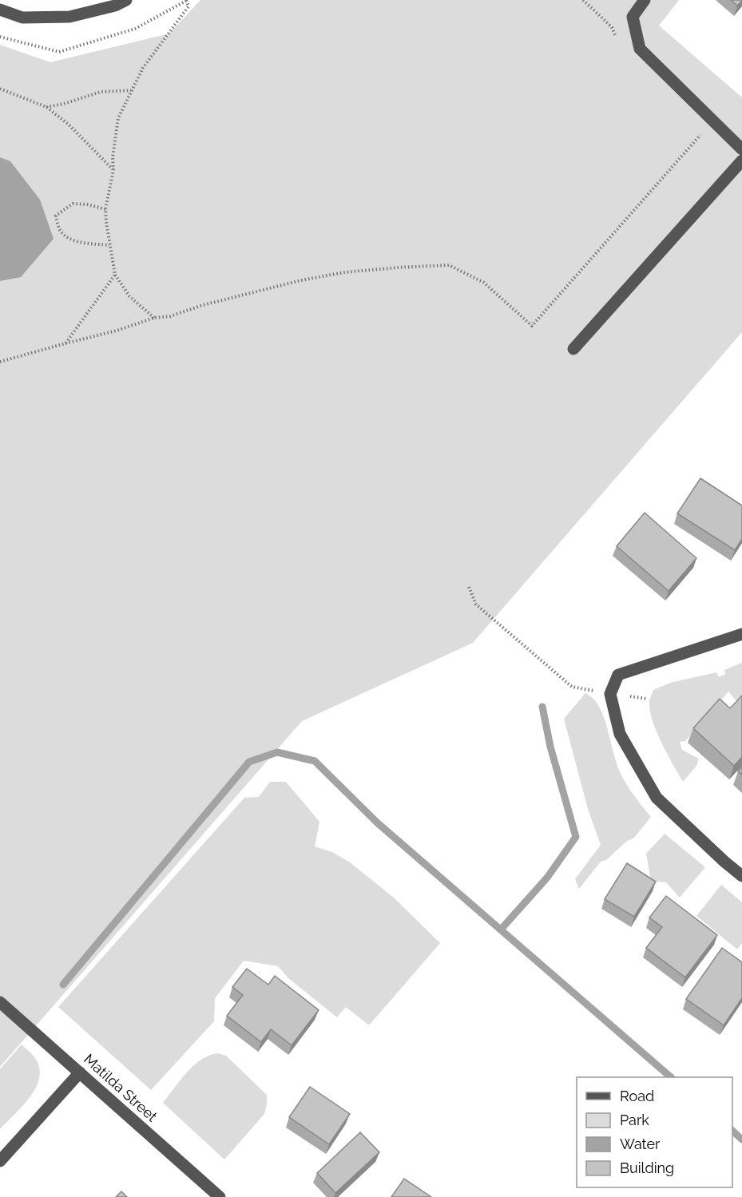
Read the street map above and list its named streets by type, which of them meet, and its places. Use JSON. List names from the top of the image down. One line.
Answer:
{"streets":{"street":["Matilda Street"]},"legend":["Road","Park","Water","Building"]}
